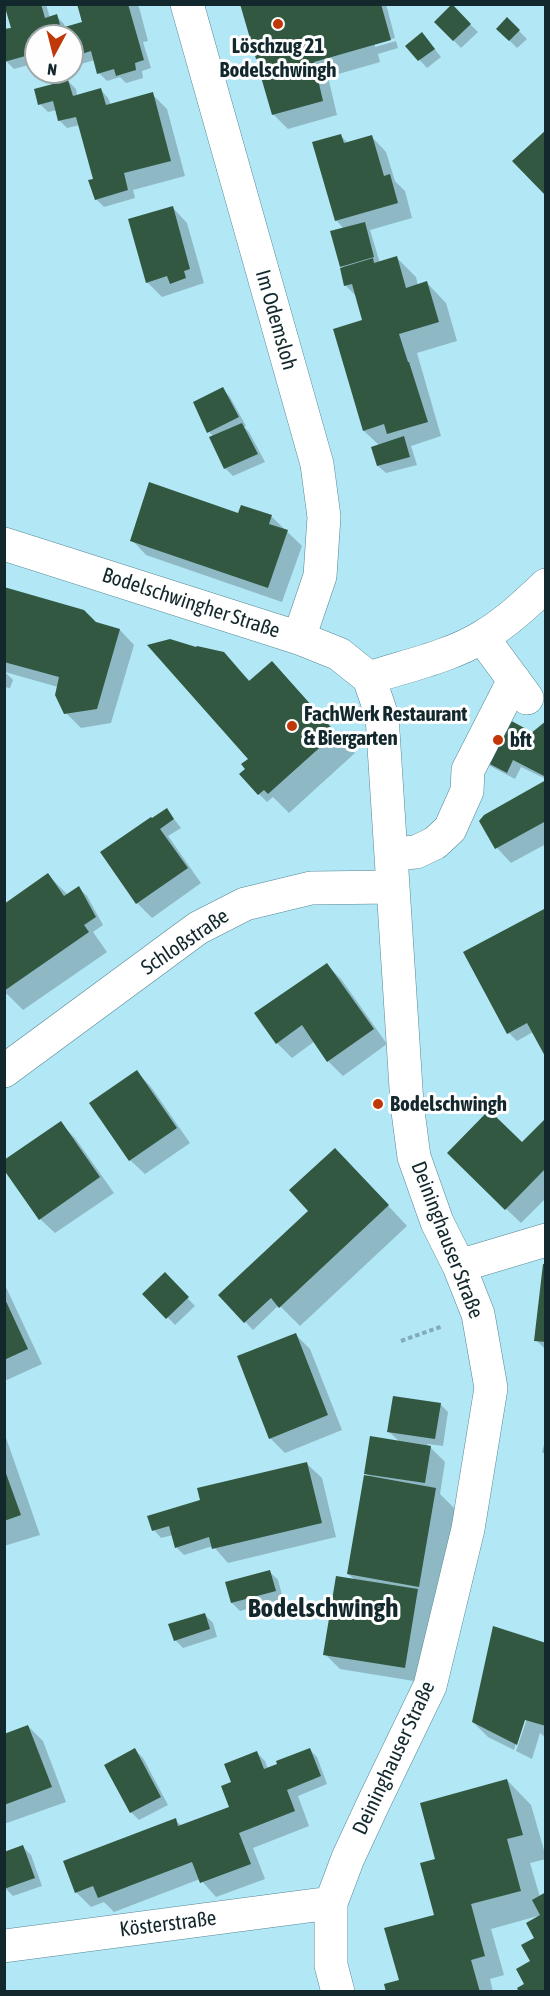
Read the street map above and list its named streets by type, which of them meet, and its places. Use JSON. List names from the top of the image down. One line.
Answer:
{"streets":{"street":["Im Odemsloh","Bodelschwingher Straße","Schloßstraße","Deininghauser Straße","Kösterstraße"]},"crossings":[["Im Odemsloh","Bodelschwingher Straße"],["Bodelschwingher Straße","Deininghauser Straße"],["Schloßstraße","Deininghauser Straße"],["Deininghauser Straße","Kösterstraße"]],"districts":["Bodelschwingh"],"places":["Löschzug 21 Bodelschwingh","FachWerk Restaurant & Biergarten","bft","Bodelschwingh"],"north":"bottom"}
